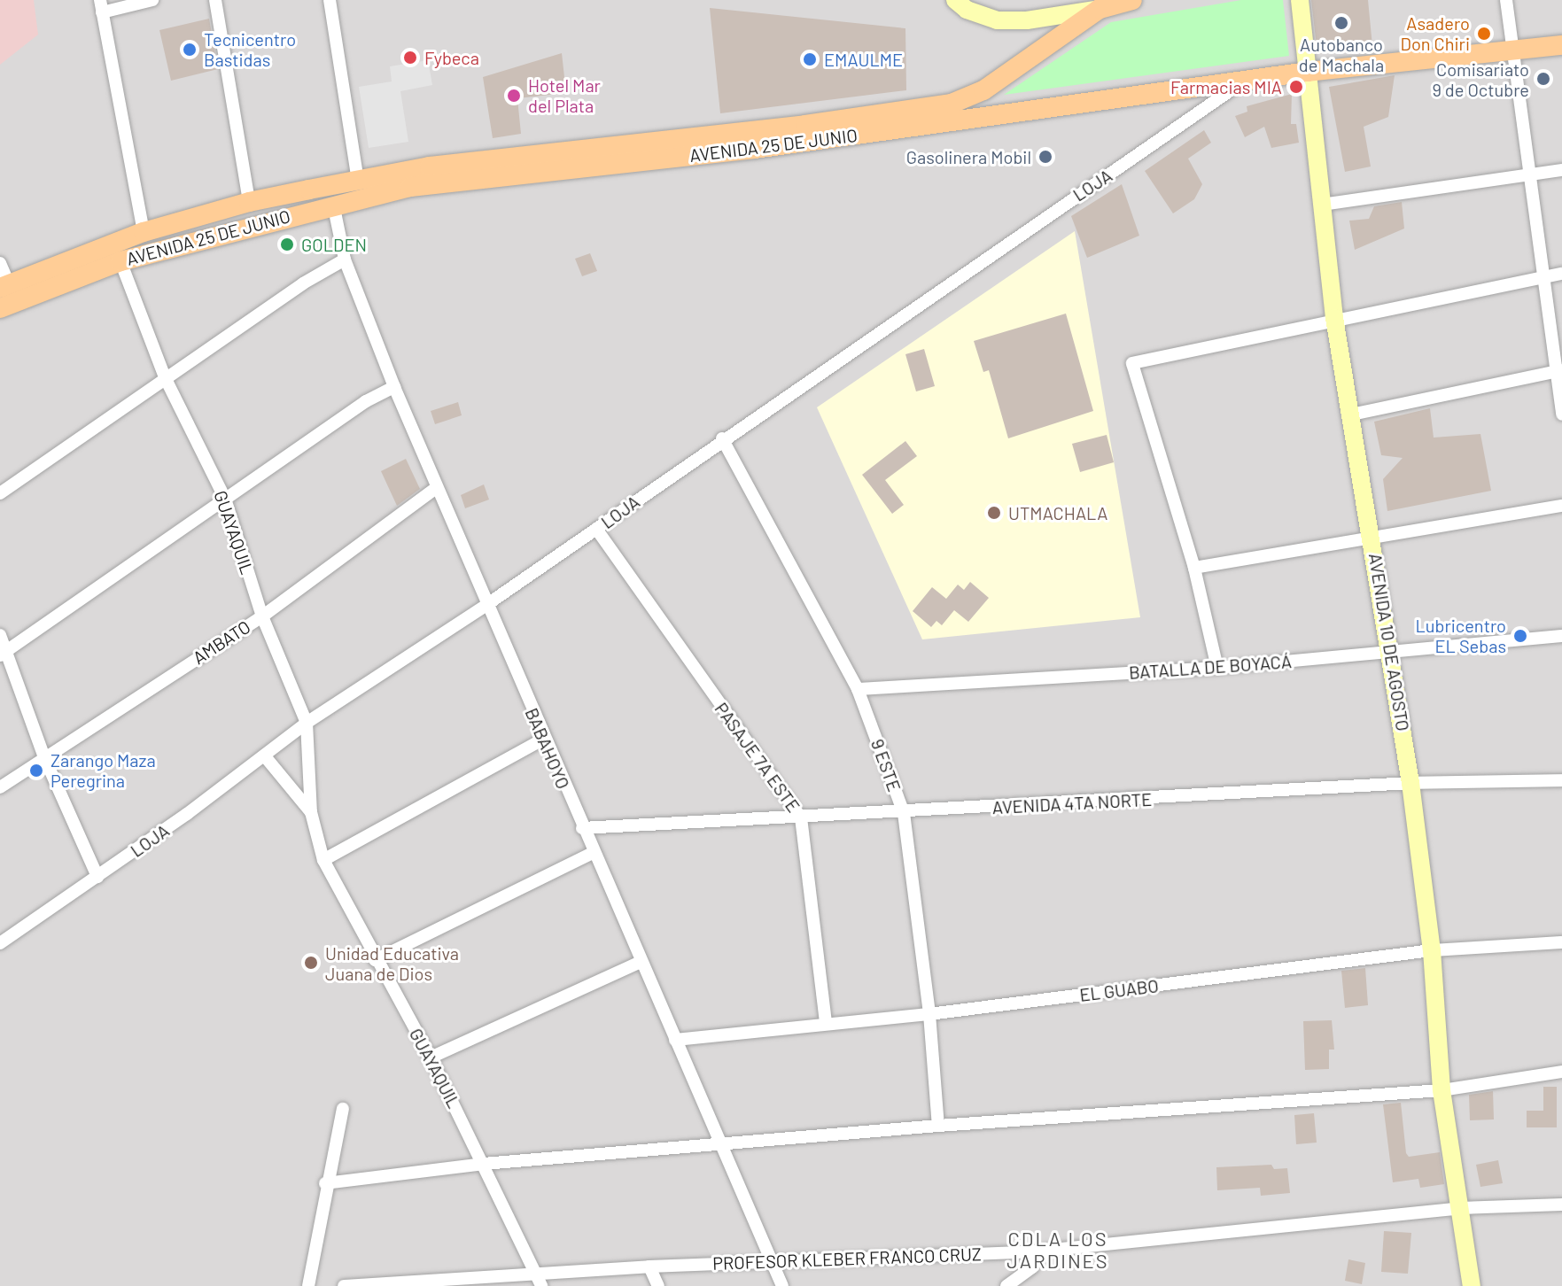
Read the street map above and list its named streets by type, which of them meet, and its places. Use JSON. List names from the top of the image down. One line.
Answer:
{"streets":{"main road":["AVENIDA 25 DE JUNIO"],"street":["LOJA","GUAYAQUIL","AMBATO","AVENIDA 10 DE AGOSTO","BATALLA DE BOYACÁ","BABAHOYO","PASAJE 7A ESTE","9 ESTE","AVENIDA 4TA NORTE","EL GUABO","PROFESOR KLEBER FRANCO CRUZ"]},"crossings":[["AVENIDA 25 DE JUNIO","LOJA"],["AVENIDA 25 DE JUNIO","GUAYAQUIL"],["AVENIDA 25 DE JUNIO","AVENIDA 10 DE AGOSTO"],["AVENIDA 25 DE JUNIO","BABAHOYO"],["LOJA","GUAYAQUIL"],["LOJA","BABAHOYO"],["LOJA","PASAJE 7A ESTE"],["LOJA","9 ESTE"],["GUAYAQUIL","AMBATO"],["GUAYAQUIL","PROFESOR KLEBER FRANCO CRUZ"],["AMBATO","BABAHOYO"],["AVENIDA 10 DE AGOSTO","BATALLA DE BOYACÁ"],["AVENIDA 10 DE AGOSTO","AVENIDA 4TA NORTE"],["AVENIDA 10 DE AGOSTO","EL GUABO"],["AVENIDA 10 DE AGOSTO","PROFESOR KLEBER FRANCO CRUZ"],["BATALLA DE BOYACÁ","9 ESTE"],["BABAHOYO","AVENIDA 4TA NORTE"],["BABAHOYO","EL GUABO"],["BABAHOYO","PROFESOR KLEBER FRANCO CRUZ"],["PASAJE 7A ESTE","AVENIDA 4TA NORTE"],["PASAJE 7A ESTE","EL GUABO"],["9 ESTE","AVENIDA 4TA NORTE"],["9 ESTE","EL GUABO"]],"districts":["CDLA LOS JARDINES"],"places":["Autobanco de Machala","Asadero Don Chiri","Tecnicentro Bastidas","Fybeca","EMAULME","Comisariato 9 de Octubre","Farmacias MIA","Hotel Mar del Plata","Gasolinera Mobil","GOLDEN","UTMACHALA","Lubricentro EL Sebas","Zarango Maza Peregrina","Unidad Educativa Juana de Dios"]}
